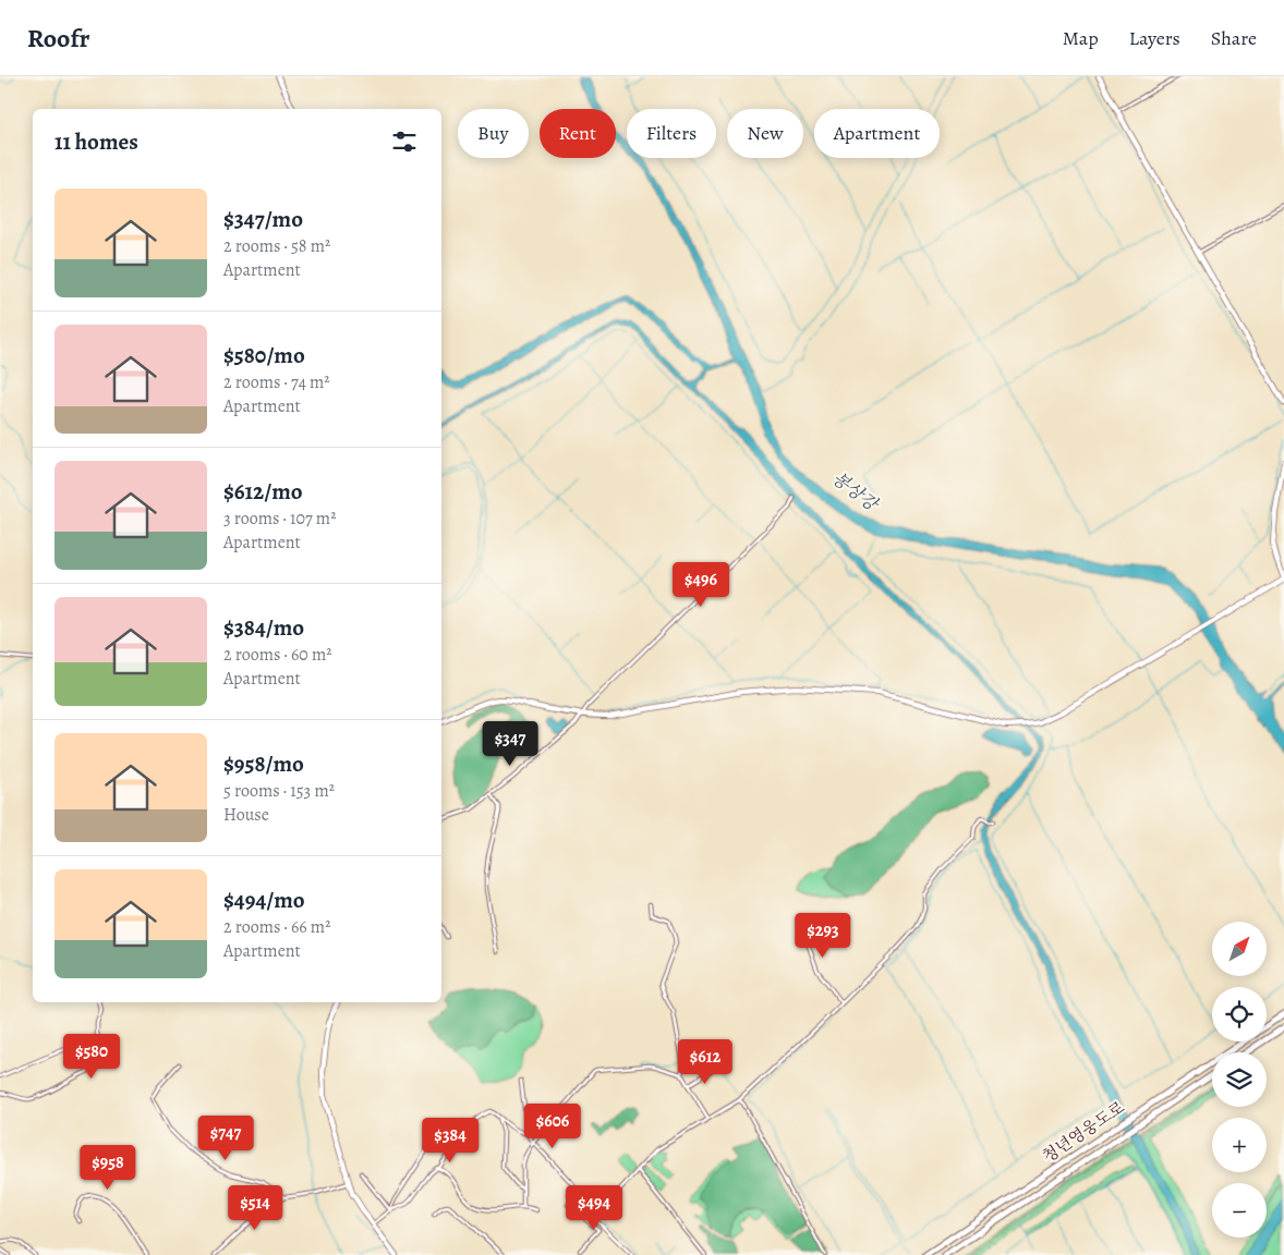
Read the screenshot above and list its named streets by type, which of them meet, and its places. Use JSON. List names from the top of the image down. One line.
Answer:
{"streets":{"highway":["청년영웅도로"]},"water":["봉상강"],"north":"top right","page":{"header":"Roofr","nav":["Map","Layers","Share"],"chip":["Buy","Rent","Filters","New","Apartment"],"heading":"11 homes","list":[{"name":"$347/mo","note":"2 rooms · 58 m² · Apartment"},{"name":"$580/mo","note":"2 rooms · 74 m² · Apartment"},{"name":"$612/mo","note":"3 rooms · 107 m² · Apartment"},{"name":"$384/mo","note":"2 rooms · 60 m² · Apartment"},{"name":"$958/mo","note":"5 rooms · 153 m² · House"},{"name":"$494/mo","note":"2 rooms · 66 m² · Apartment"}],"price":["$496","$347","$293","$580","$612","$606","$747","$384","$958","$514","$494"],"map_buttons":["+","−"]}}
